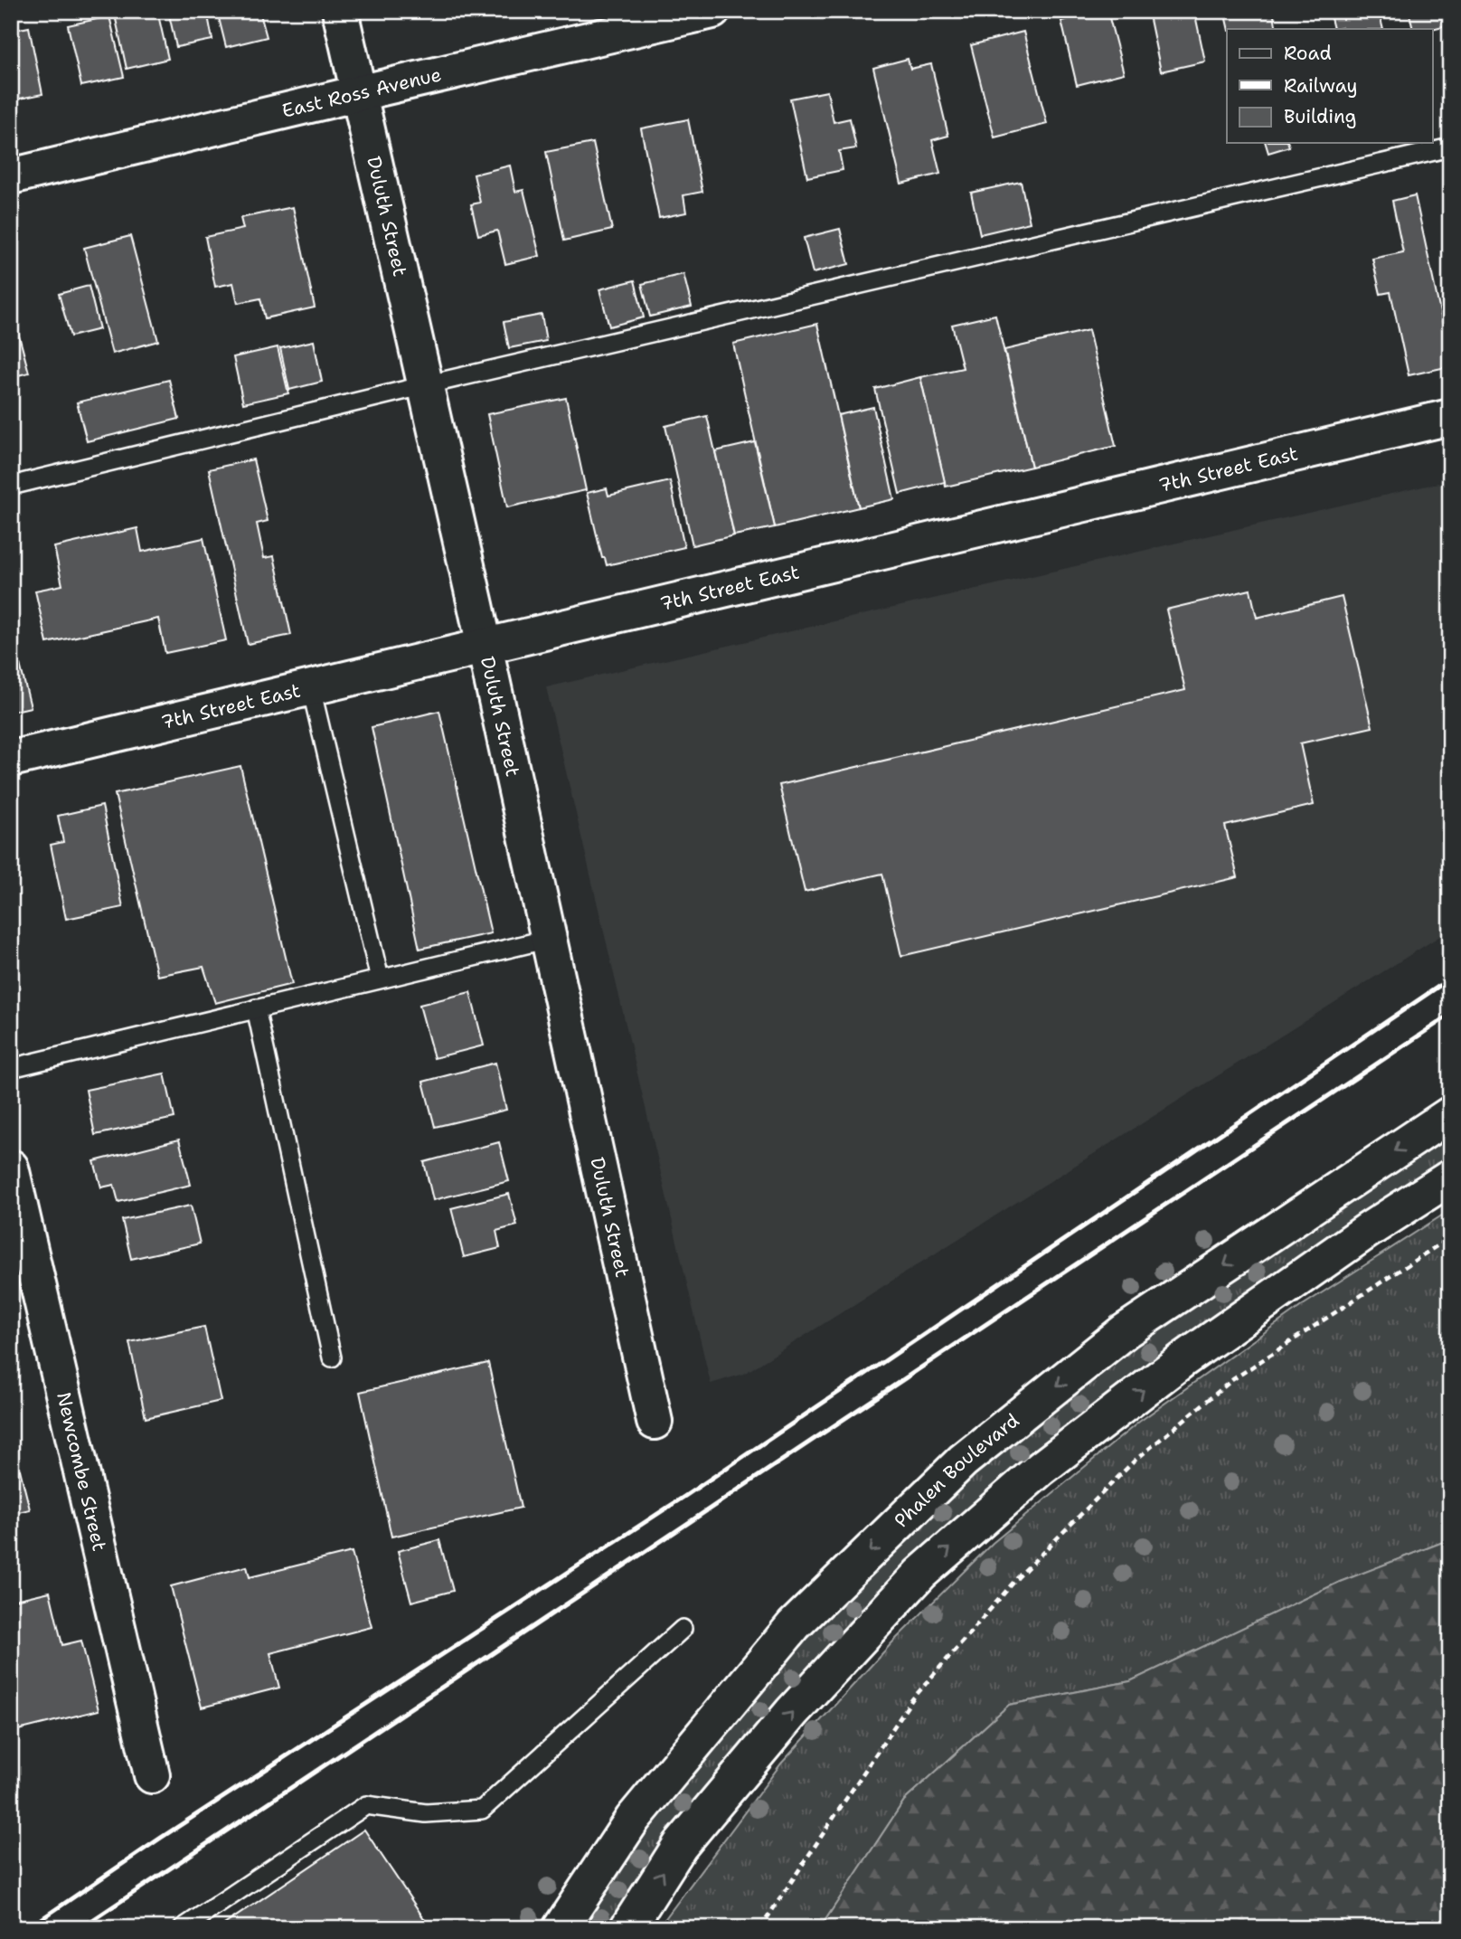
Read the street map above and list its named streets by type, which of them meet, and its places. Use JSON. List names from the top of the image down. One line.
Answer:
{"streets":{"street":["East Ross Avenue","Duluth Street","7th Street East","Phalen Boulevard","Newcombe Street"]},"crossings":[["East Ross Avenue","Duluth Street"],["Duluth Street","7th Street East"]],"legend":["Road","Railway","Building"]}
